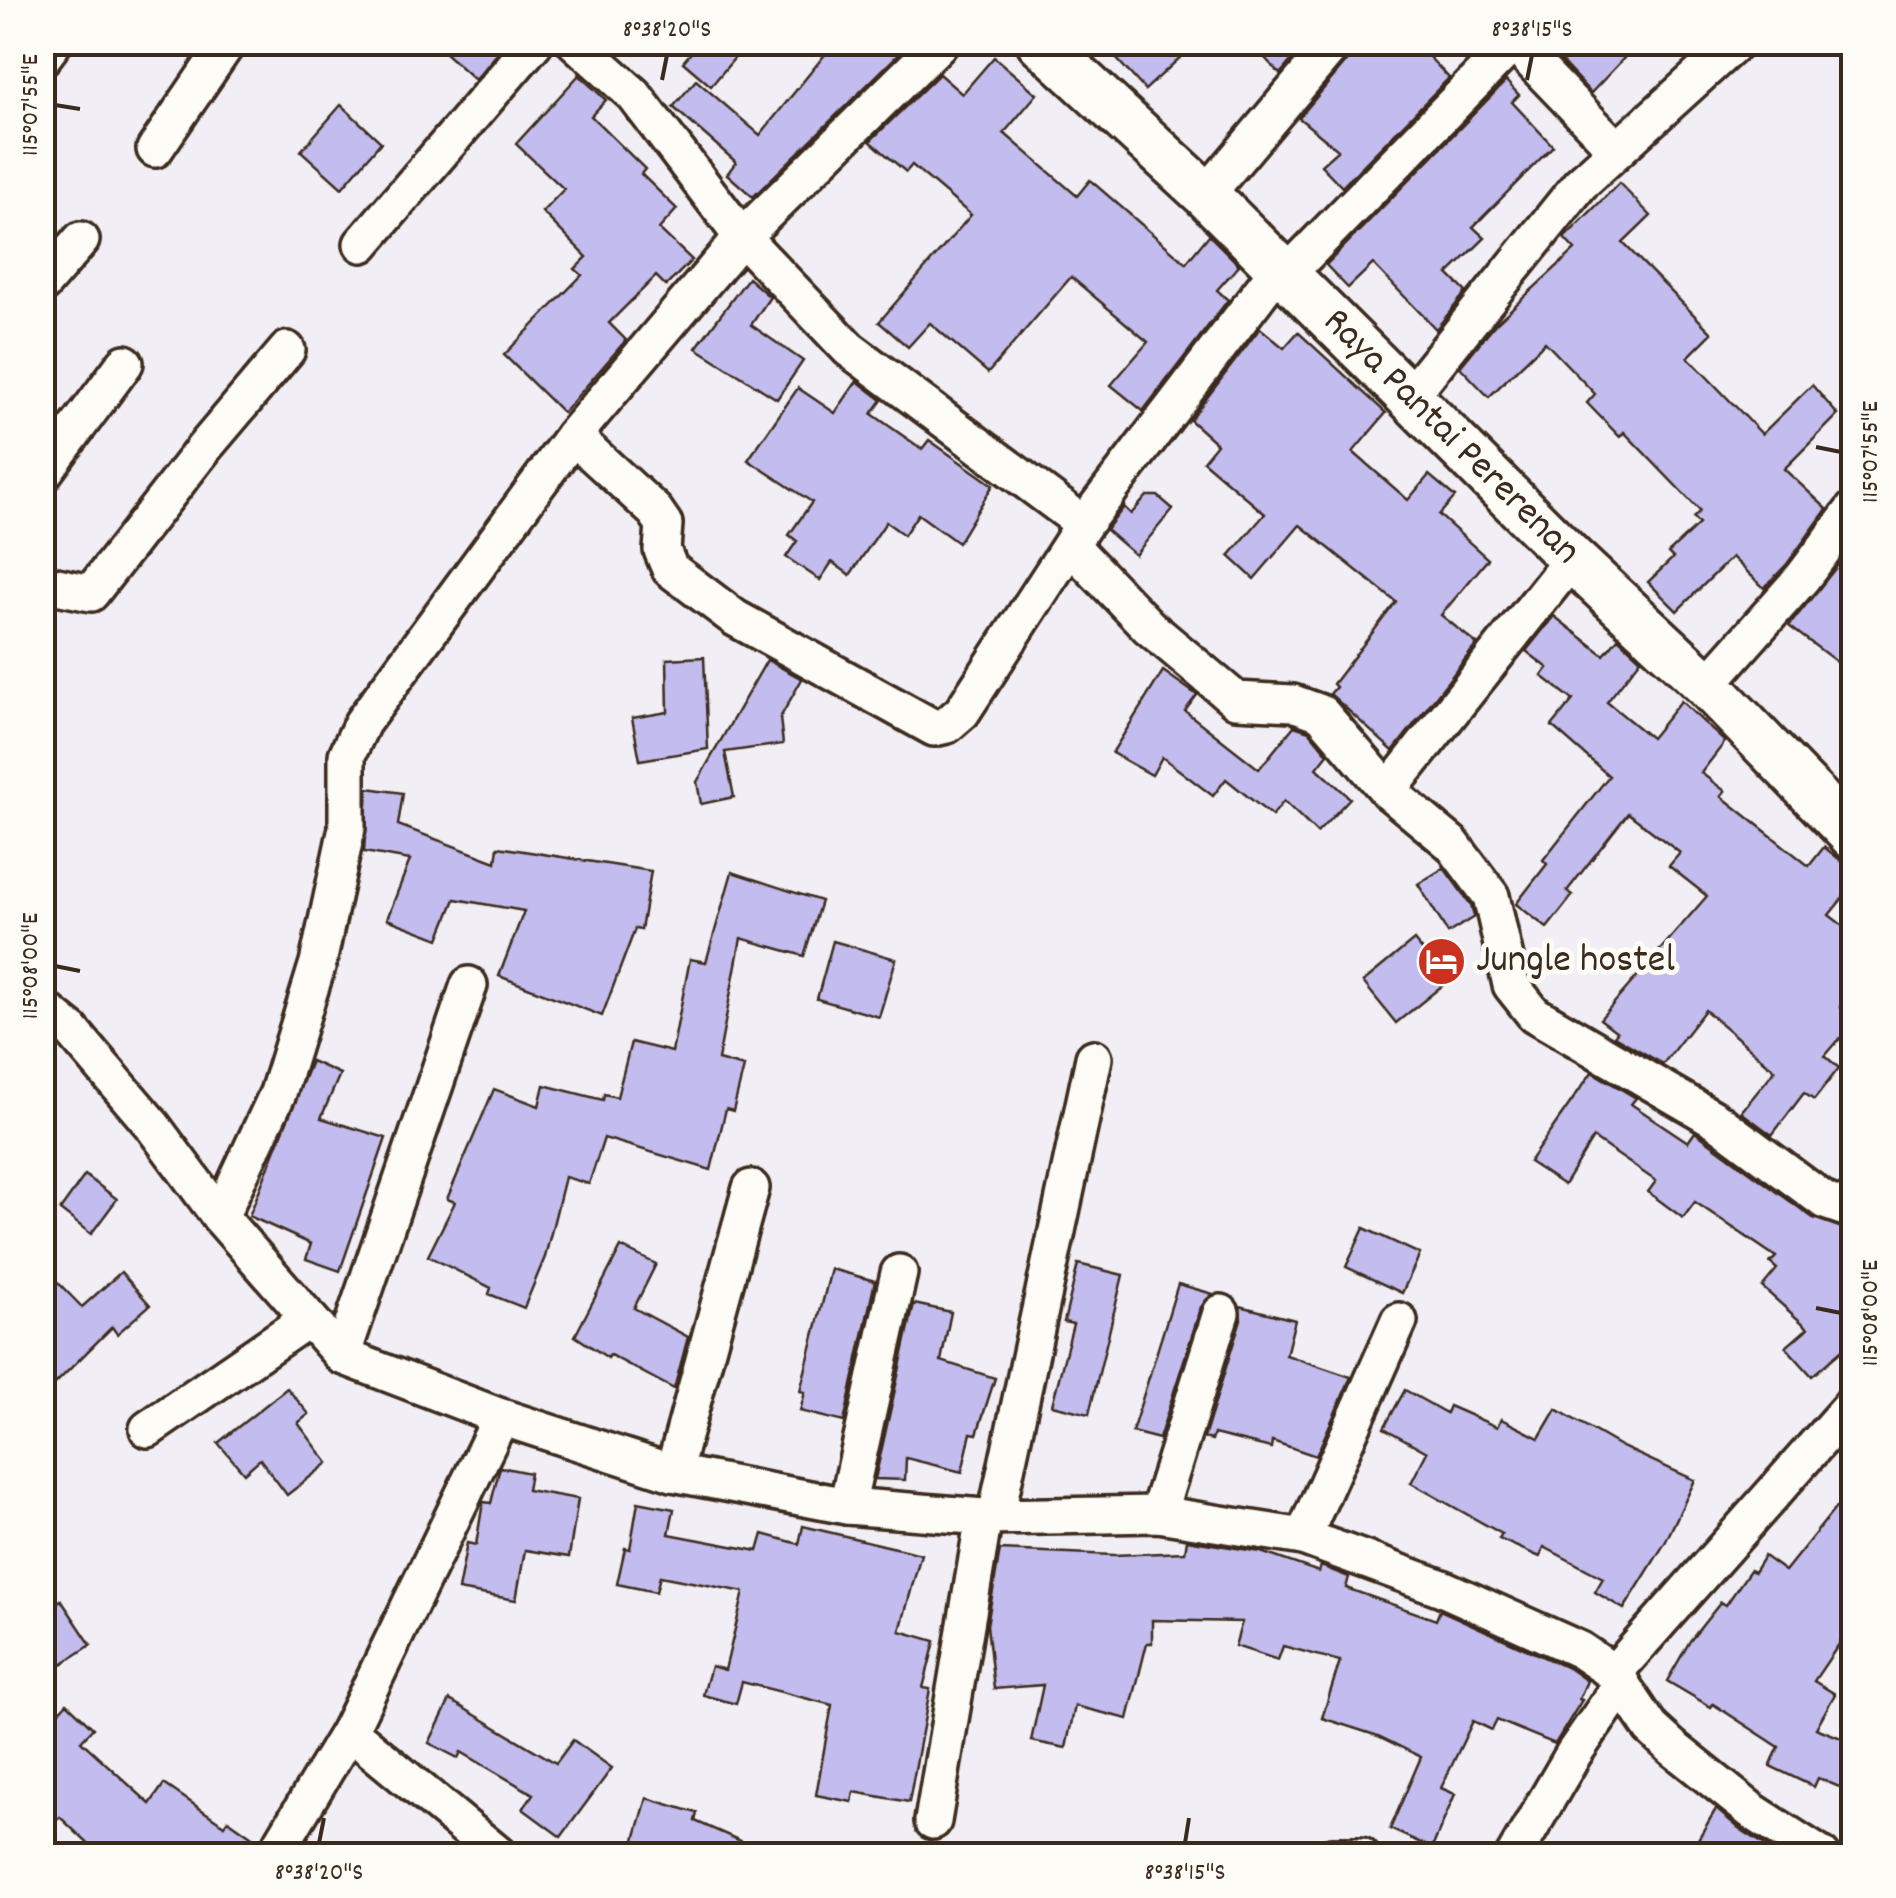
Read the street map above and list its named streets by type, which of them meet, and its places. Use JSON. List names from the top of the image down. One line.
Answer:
{"streets":{"street":["Raya Pantai Pererenan"]},"places":{"hotel":["Jungle hostel"]},"coordinates":["8°38'20\"S","8°38'15\"S","115°07'55\"E","115°08'00\"E"]}
